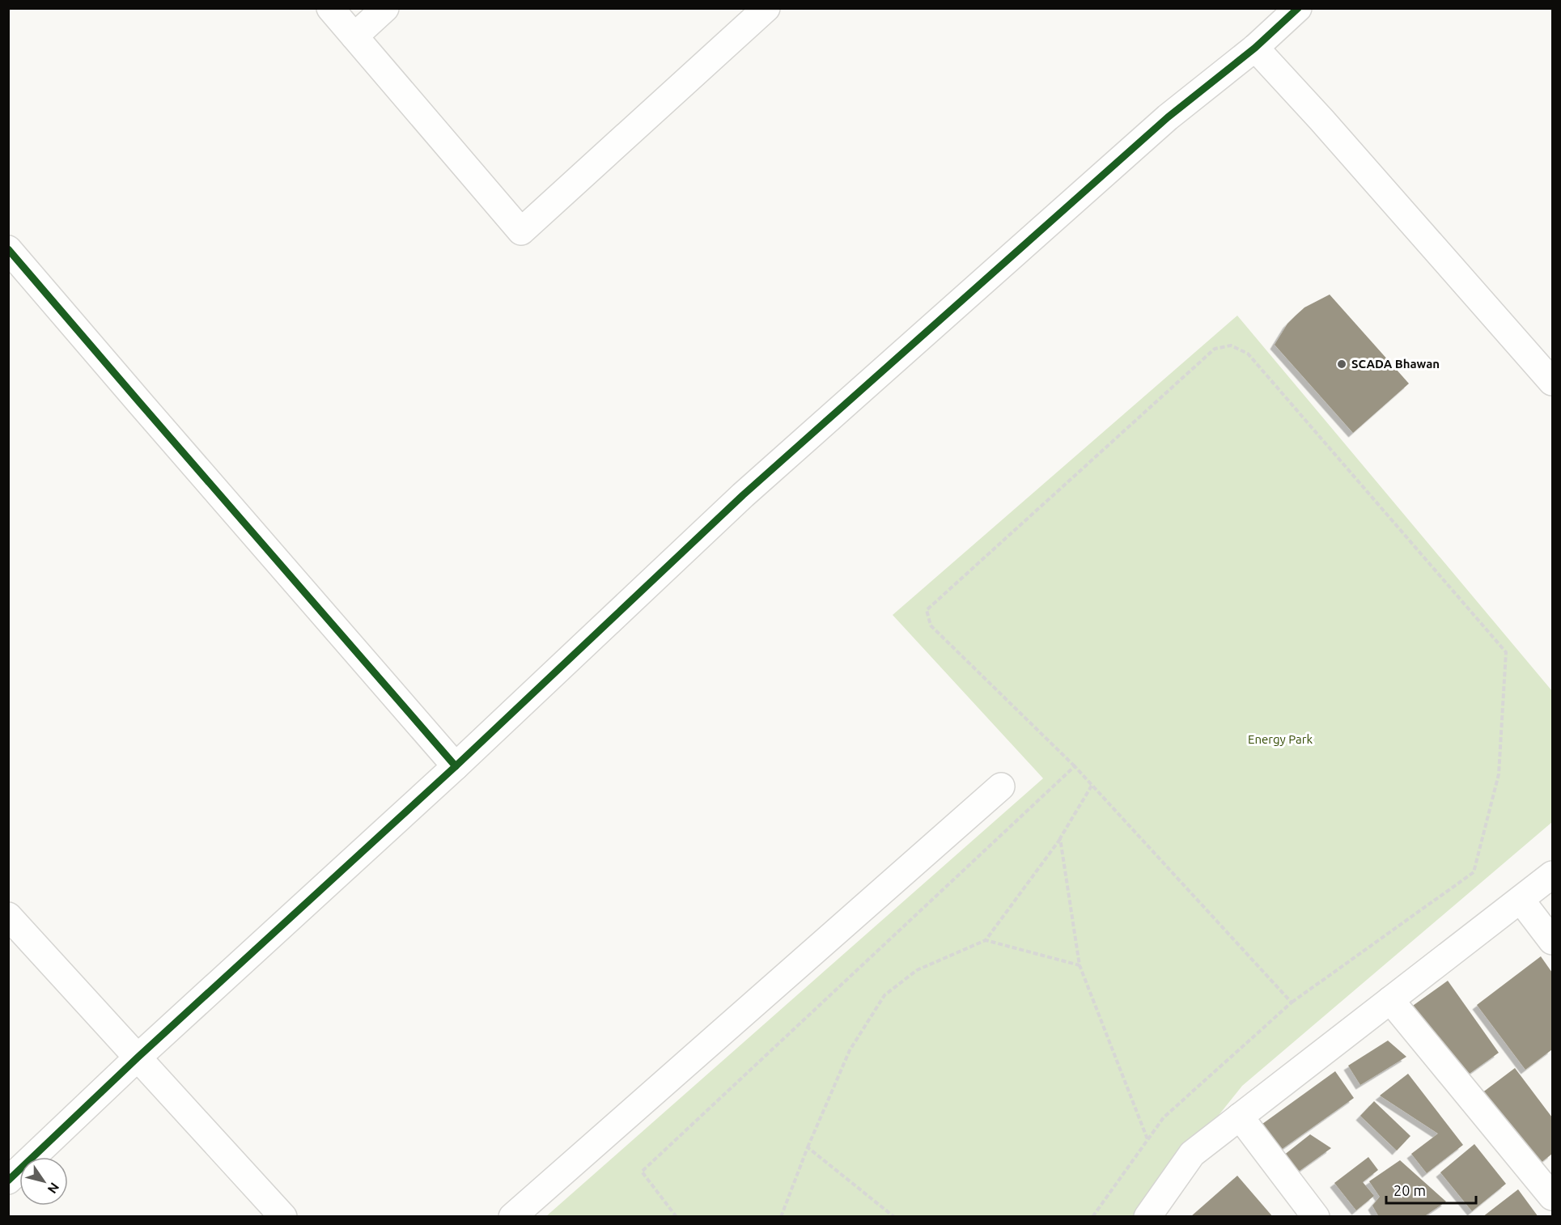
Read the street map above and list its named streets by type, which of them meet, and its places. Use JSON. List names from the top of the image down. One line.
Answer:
{"parks":["Energy Park"],"places":["SCADA Bhawan"],"scale_bar":"20 m","north":"bottom right"}
